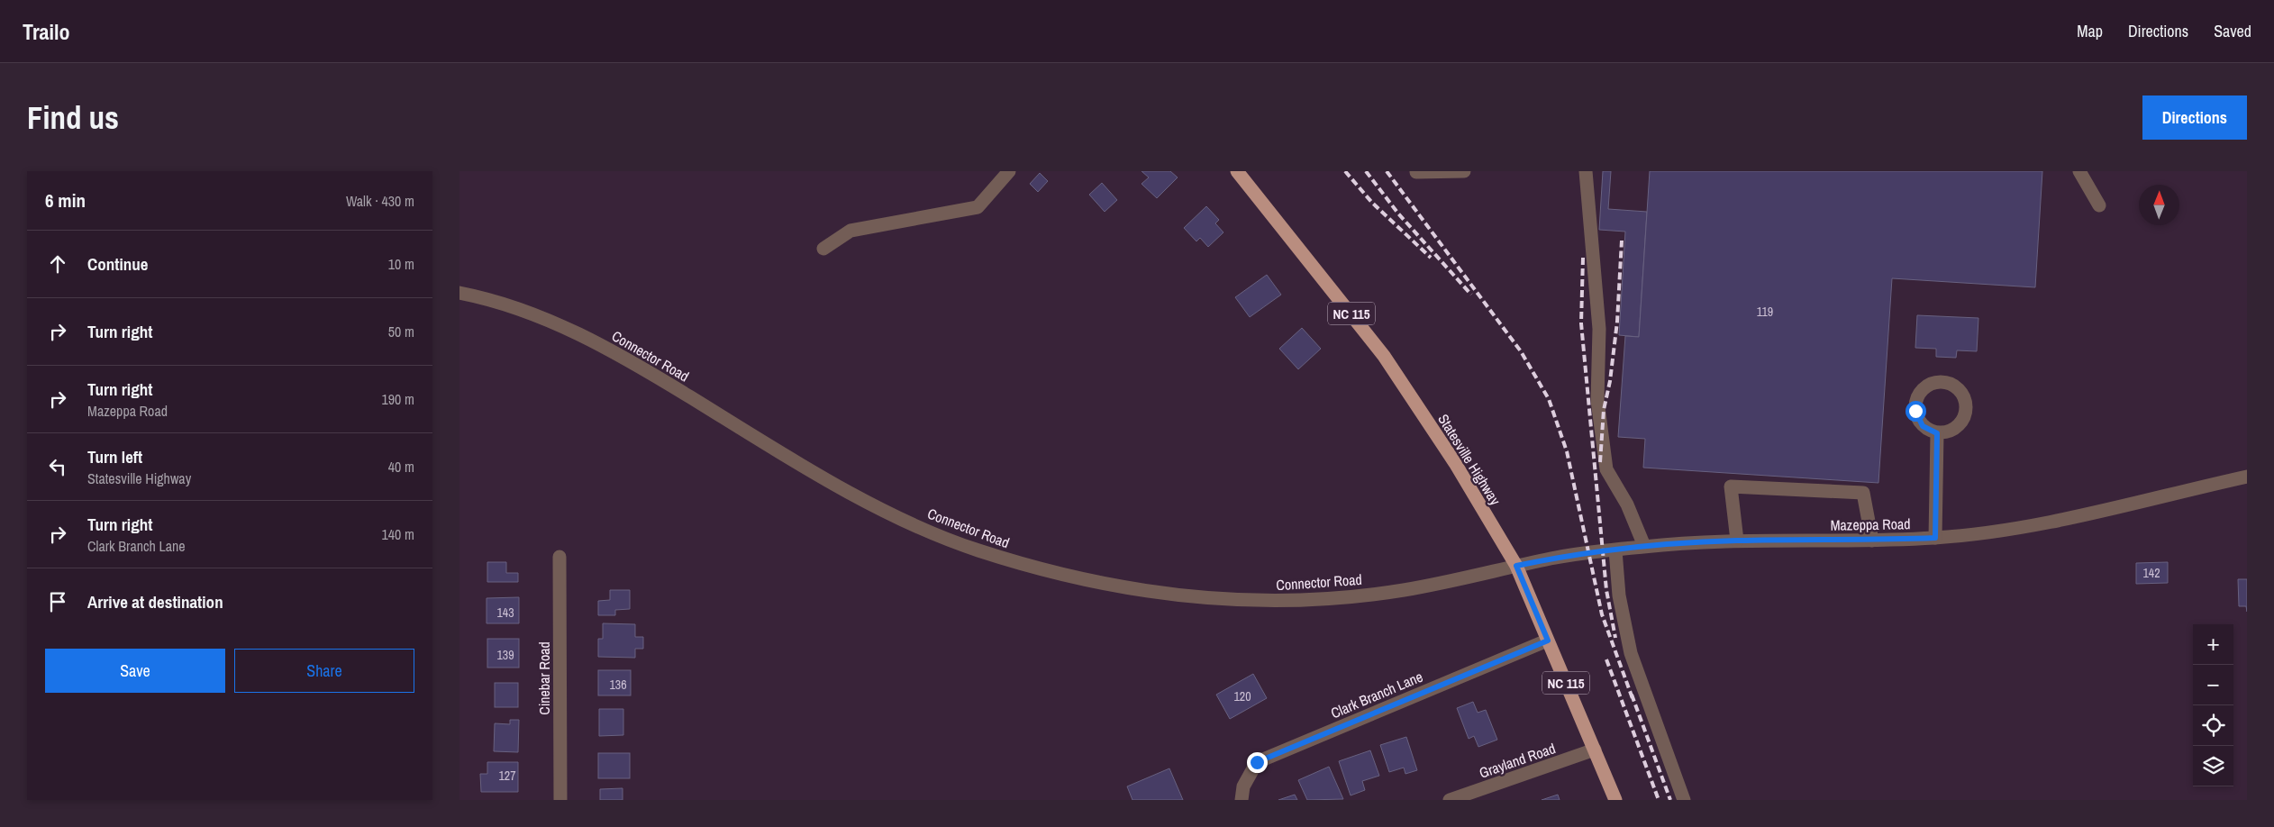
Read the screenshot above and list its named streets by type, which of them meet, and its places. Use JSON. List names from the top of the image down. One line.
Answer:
{"streets":{"main road":["NC 115","Statesville Highway"],"street":["Connector Road","Mazeppa Road","Cinebar Road","Clark Branch Lane","Grayland Road"]},"crossings":[["Connector Road","Statesville Highway"],["Connector Road","Mazeppa Road"],["Statesville Highway","Mazeppa Road"],["Statesville Highway","Clark Branch Lane"],["Statesville Highway","Grayland Road"]],"house_numbers":["119","142","143","139","136","120","127"],"north":"top","page":{"header":"Trailo","nav":["Map","Directions","Saved"],"buttons":["Directions",["Save","Share"]],"title":"Find us","heading":["6 min","Walk · 430 m"],"list":[["Continue","10 m"],["Turn right","50 m"],["Turn right","Mazeppa Road","190 m"],["Turn left","Statesville Highway","40 m"],["Turn right","Clark Branch Lane","140 m"],"Arrive at destination"],"map_buttons":["+","−"]}}
